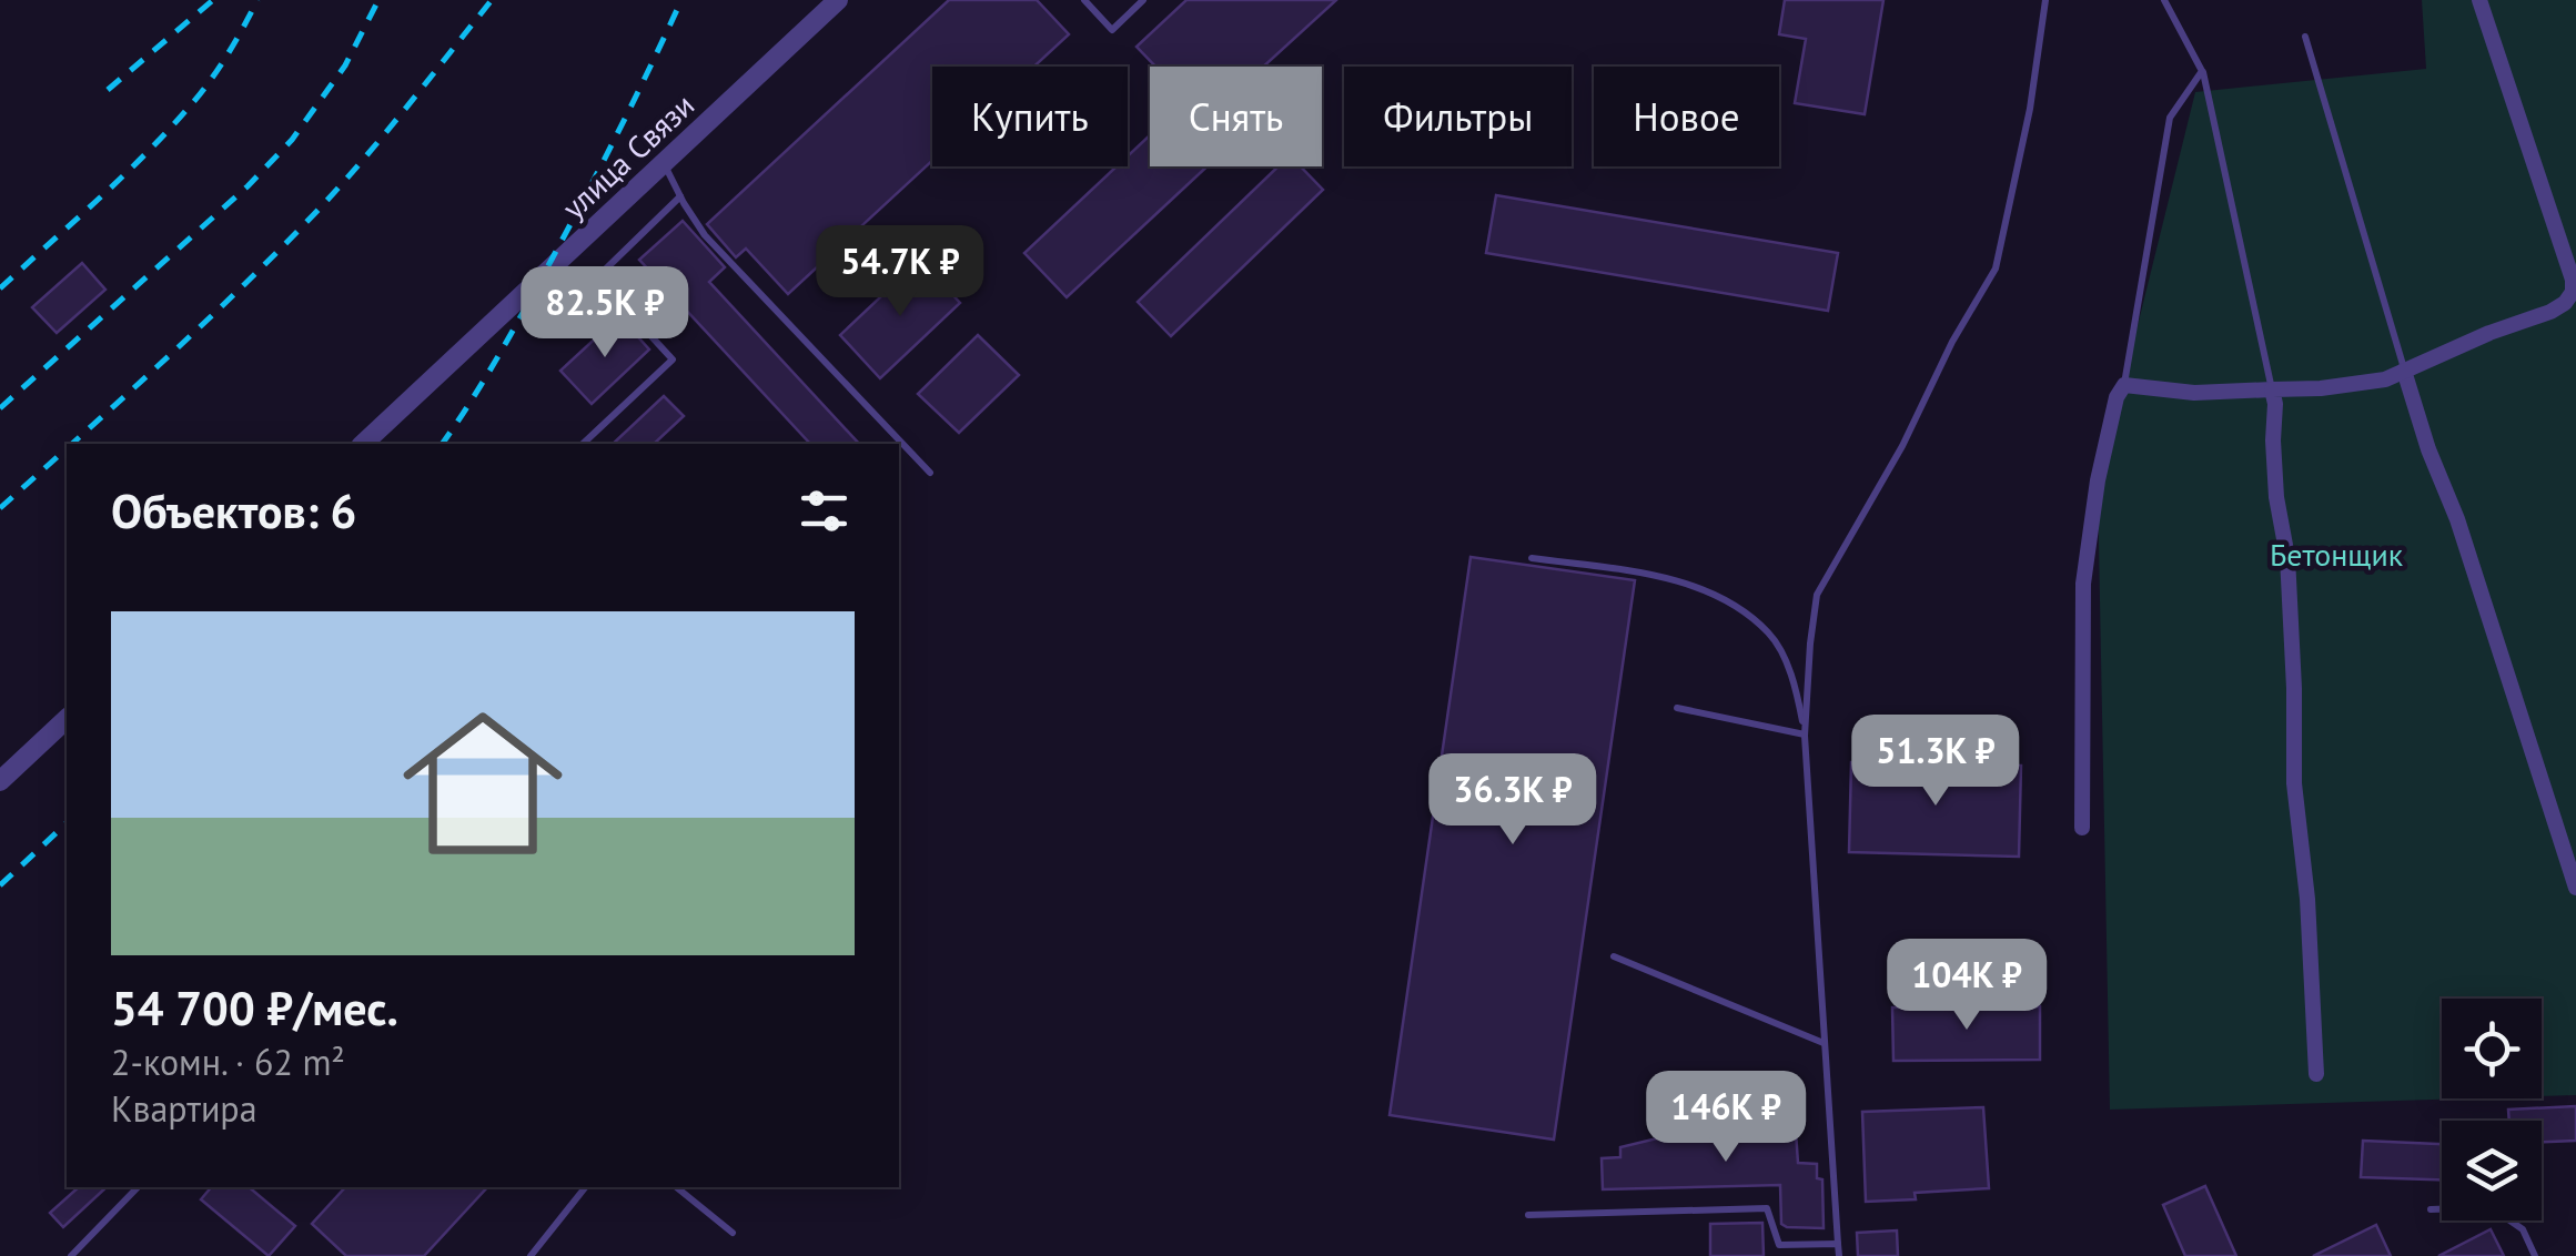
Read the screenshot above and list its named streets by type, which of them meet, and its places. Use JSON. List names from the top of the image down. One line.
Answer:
{"streets":{"street":["улица Связи"]},"parks":["Бетонщик"],"page":{"chip":["Купить","Снять","Фильтры","Новое"],"price":["54.7K ₽","82.5K ₽","51.3K ₽","36.3K ₽","104K ₽","146K ₽"],"heading":"Объектов: 6","list":[{"name":"54 700 ₽/мес.","note":"2-комн. · 62 m² · Квартира"}]}}
